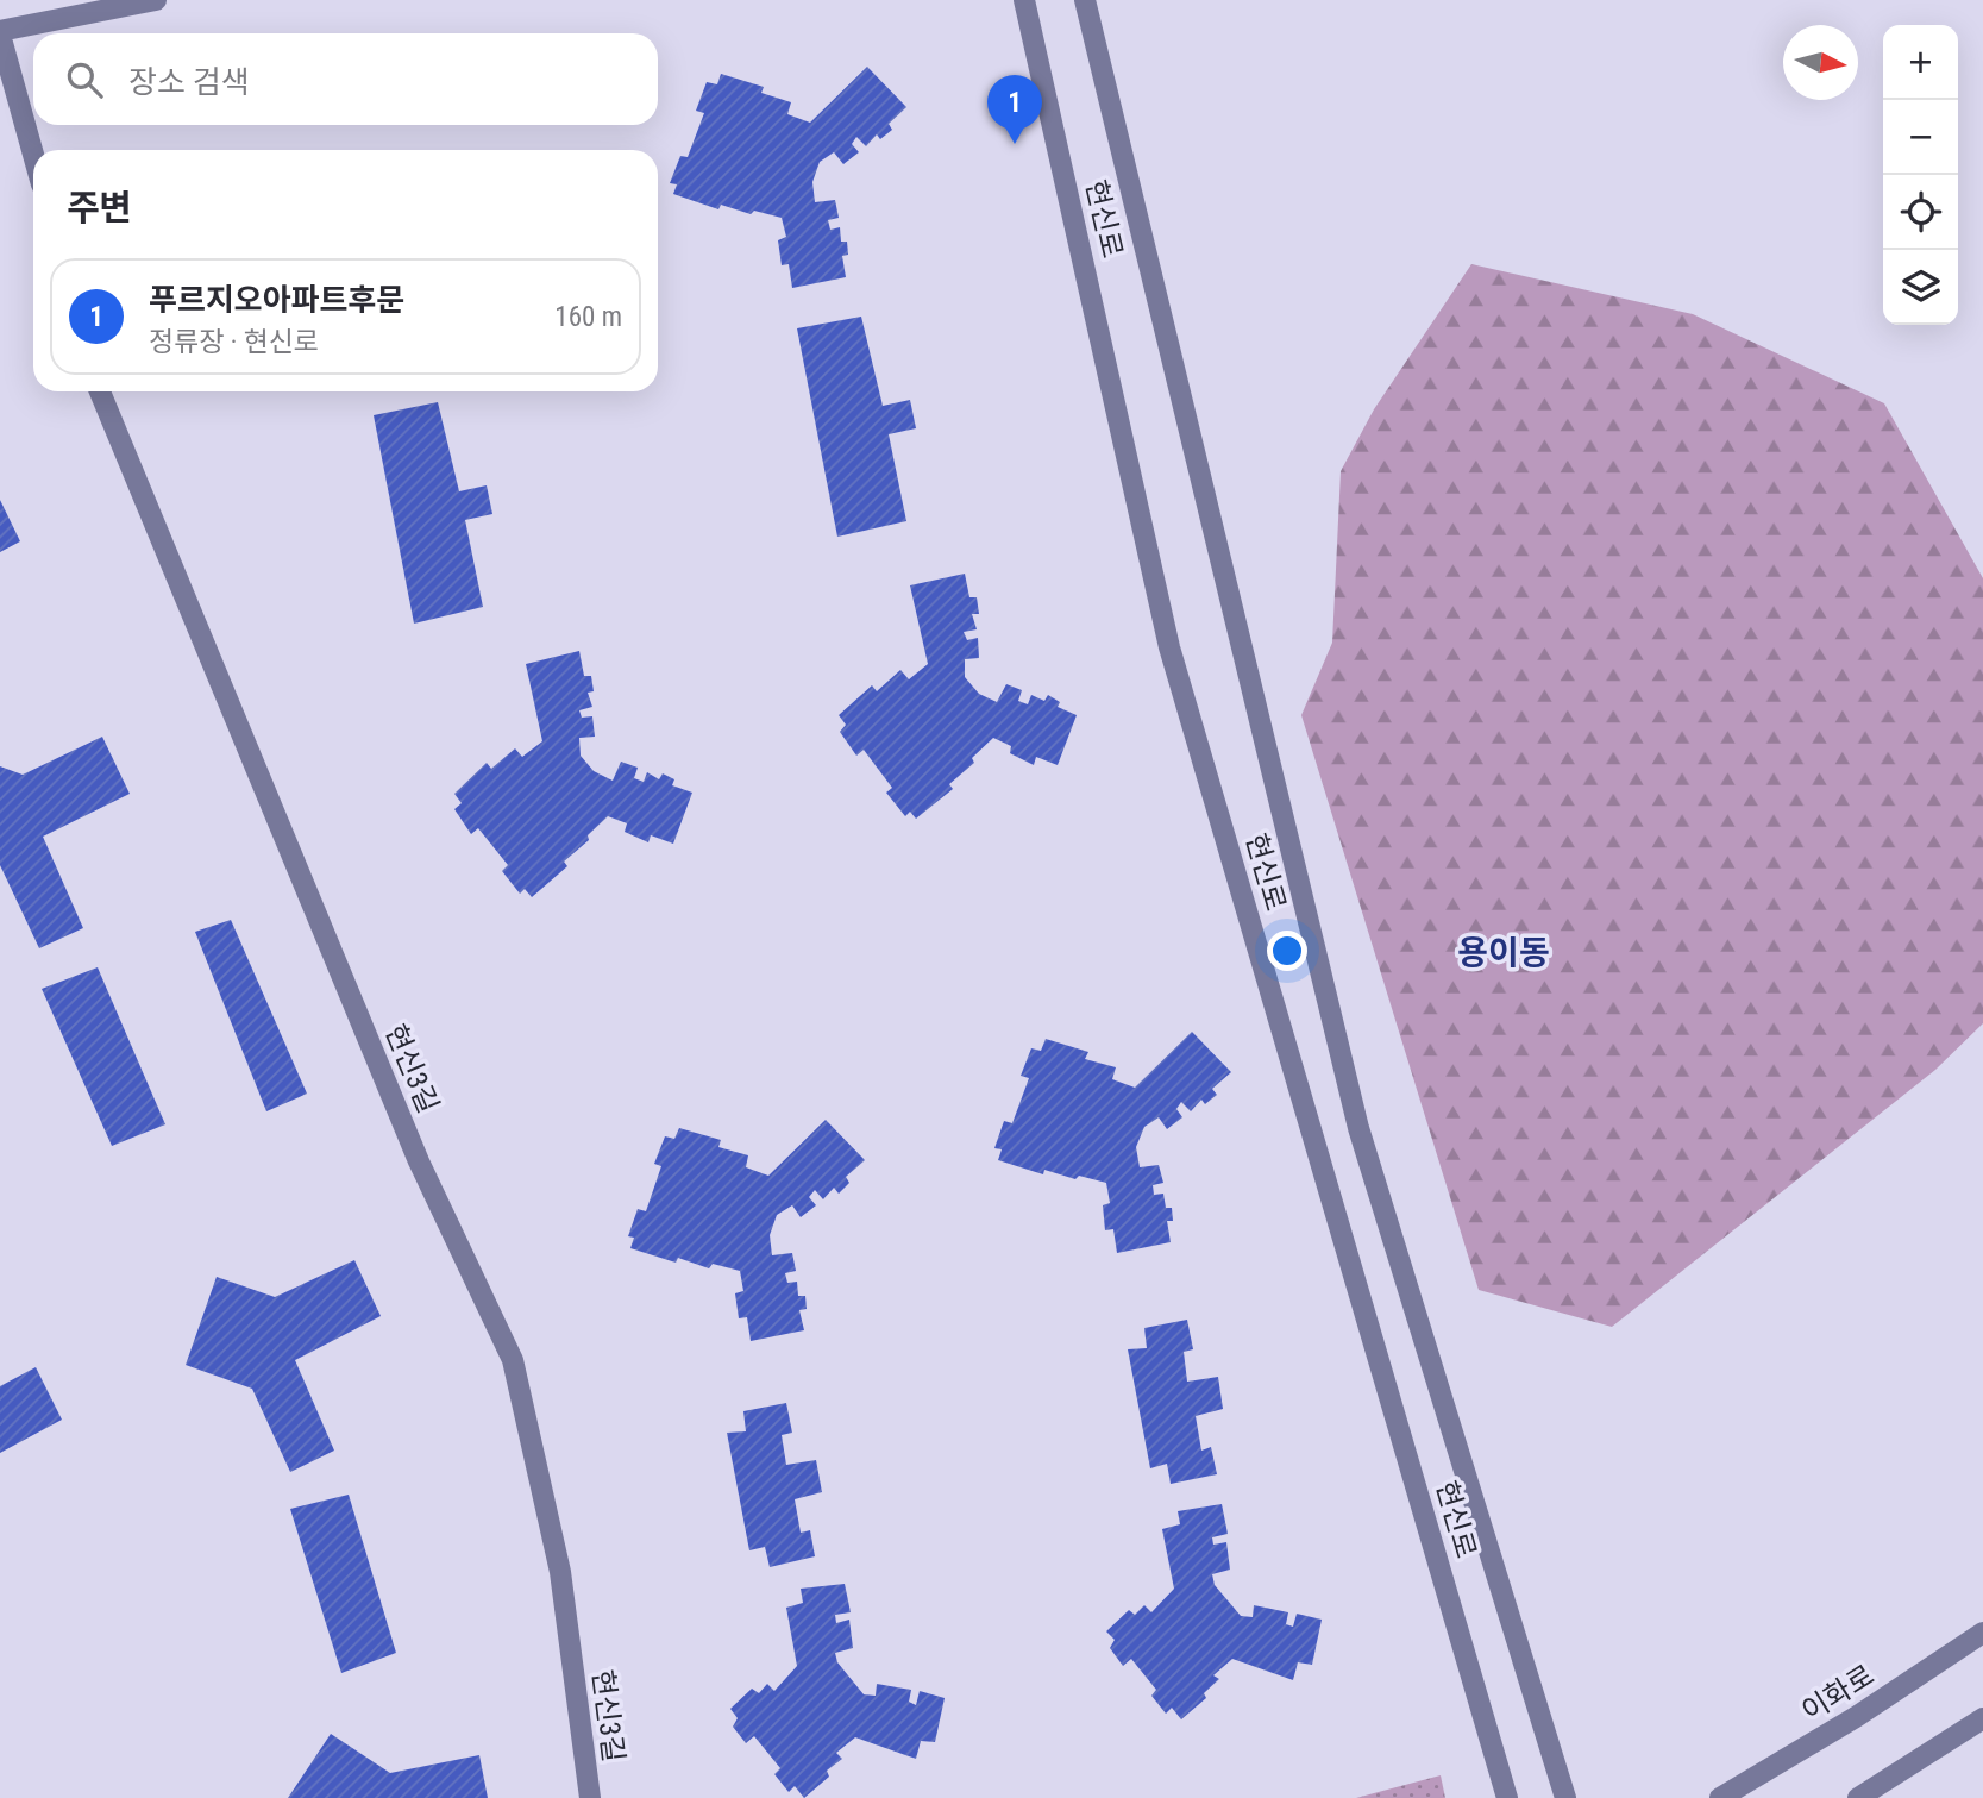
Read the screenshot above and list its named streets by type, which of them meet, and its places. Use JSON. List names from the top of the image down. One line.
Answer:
{"streets":{"street":["현신로","현신3길","이화로"]},"districts":["용이동"],"north":"right","page":{"map_buttons":["+","−"],"search":"장소 검색","pins":"1","heading":"주변","list":[{"mark":"1","name":"푸르지오아파트후문","note":"정류장 · 현신로","value":"160 m"}]}}
